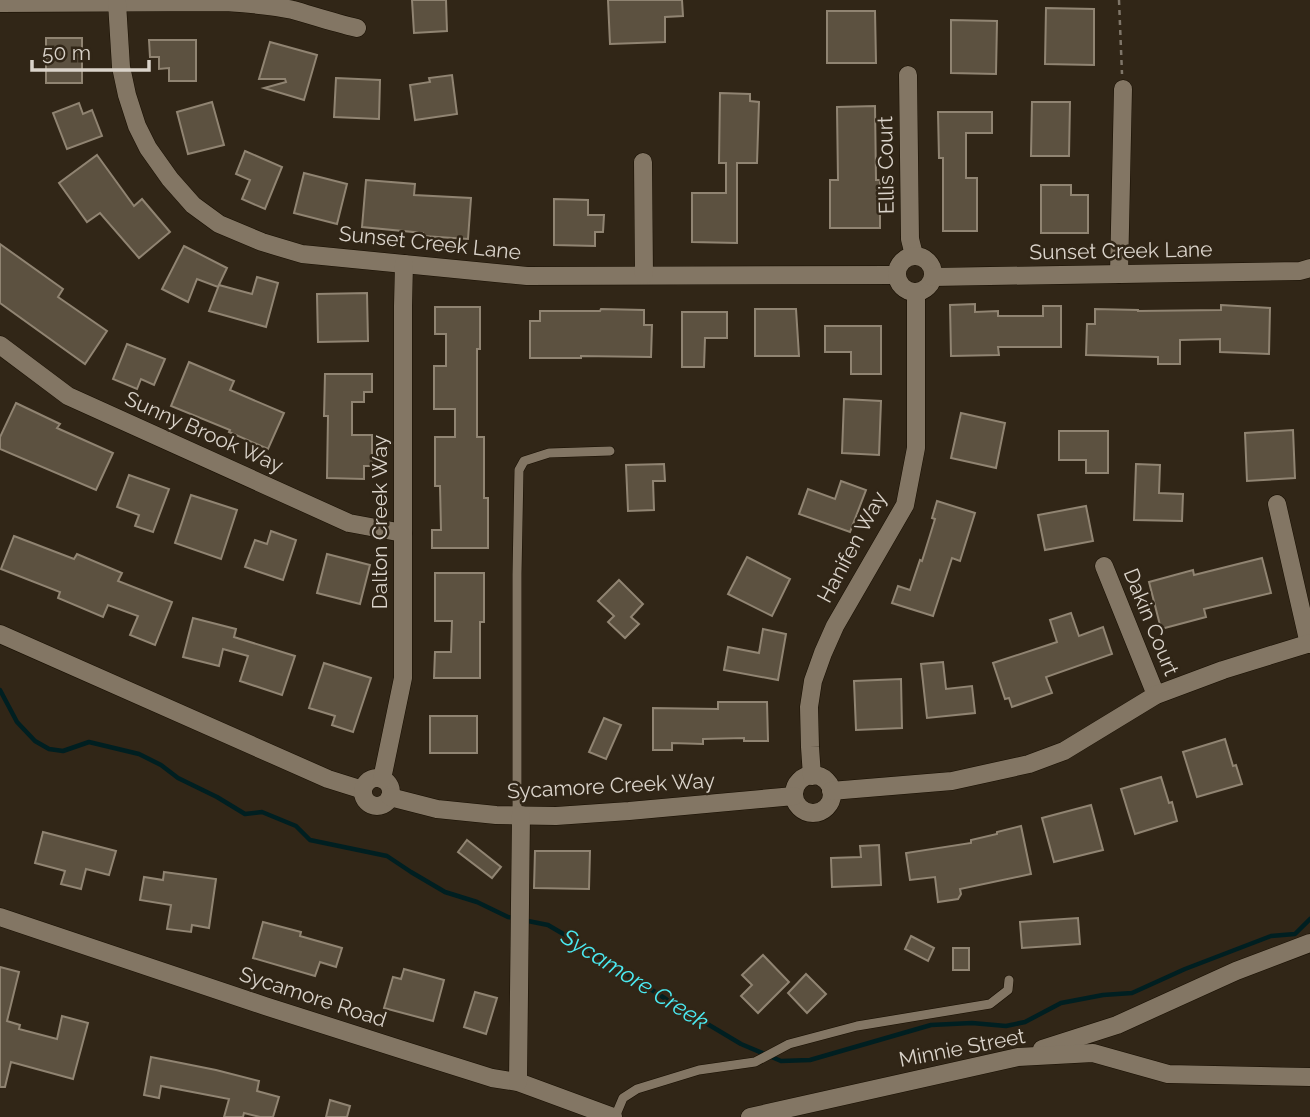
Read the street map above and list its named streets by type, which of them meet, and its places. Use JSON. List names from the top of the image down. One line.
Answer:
{"streets":{"street":["Ellis Court","Sunset Creek Lane","Sunny Brook Way","Dalton Creek Way","Hanifen Way","Dakin Court","Sycamore Creek Way","Sycamore Road","Minnie Street"]},"crossings":[["Ellis Court","Sunset Creek Lane"],["Ellis Court","Hanifen Way"],["Sunset Creek Lane","Dalton Creek Way"],["Sunset Creek Lane","Hanifen Way"],["Sunny Brook Way","Dalton Creek Way"],["Dalton Creek Way","Sycamore Creek Way"],["Hanifen Way","Sycamore Creek Way"]],"water":["Sycamore Creek"],"scale_bar":"50 m"}
